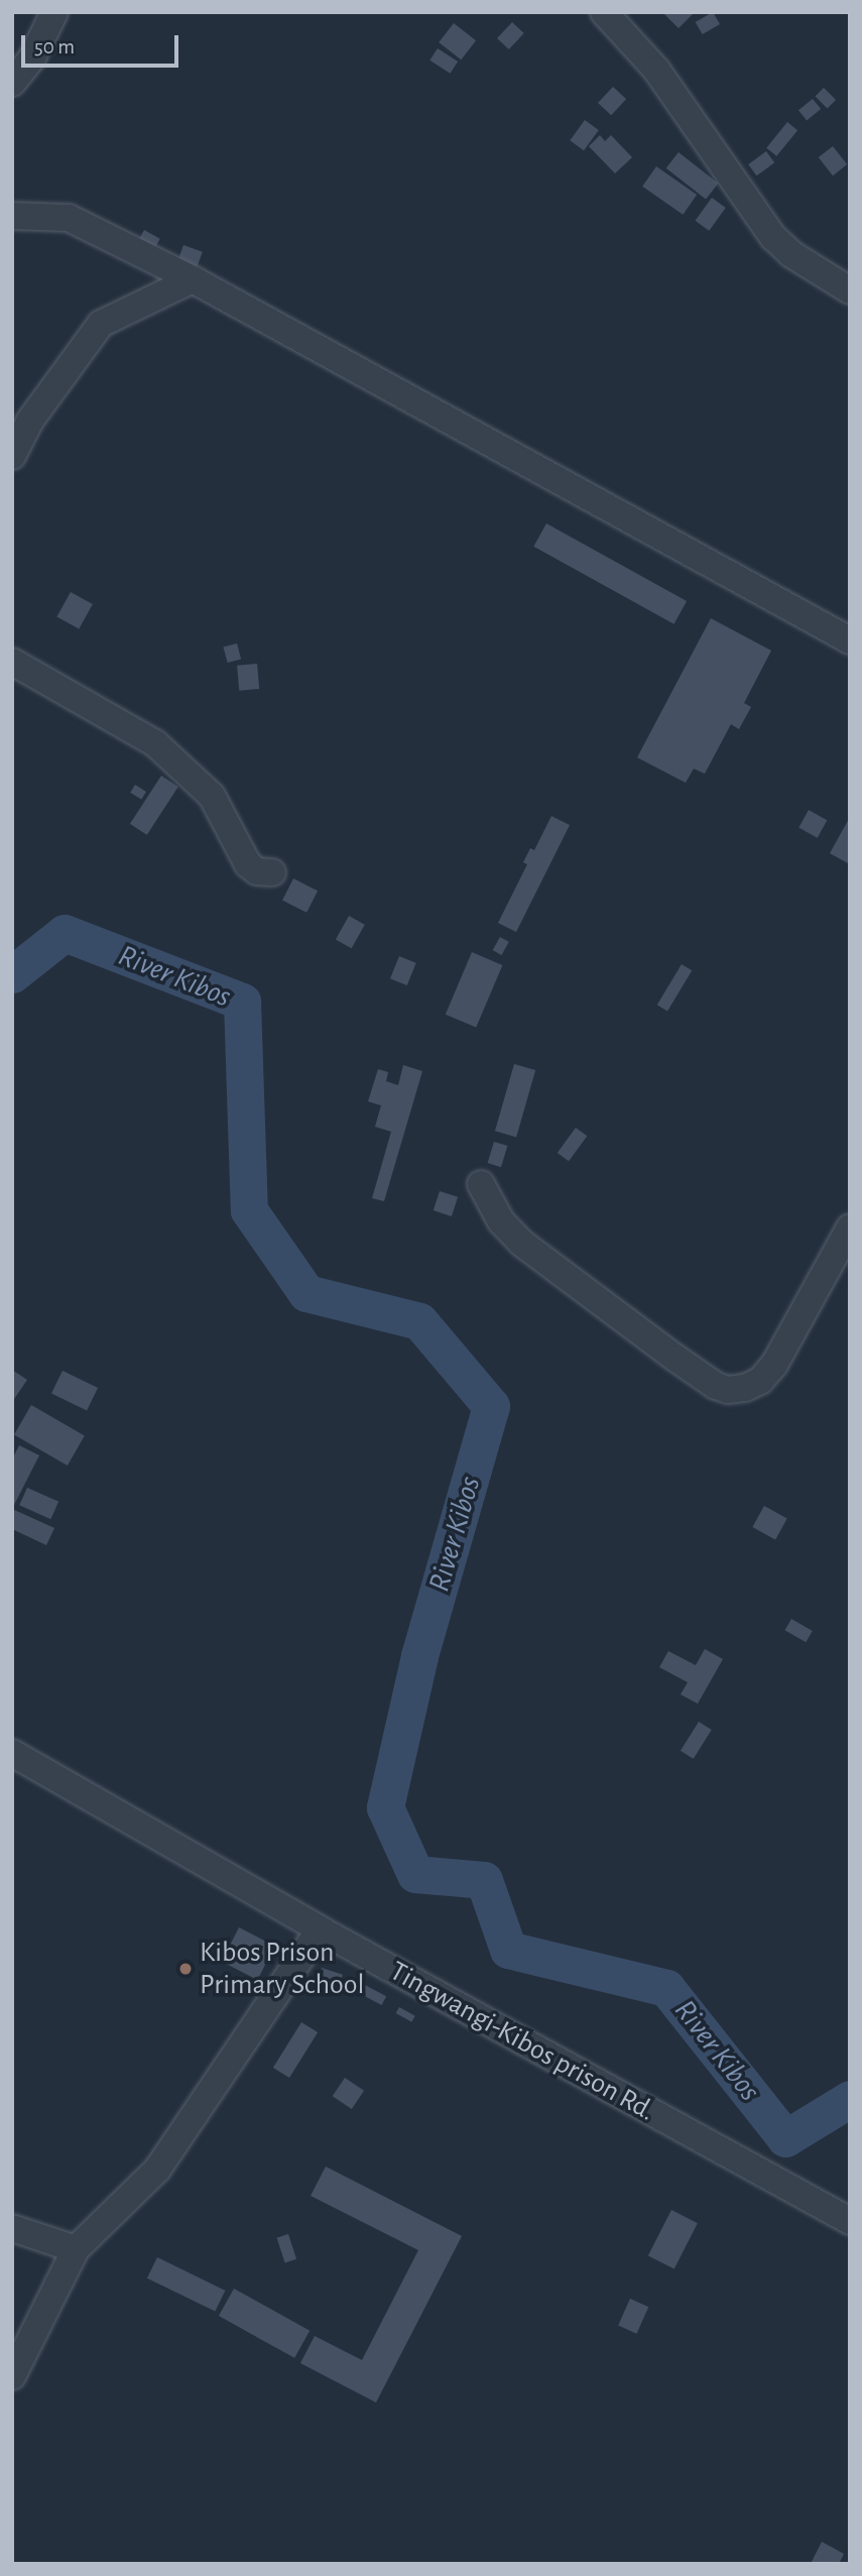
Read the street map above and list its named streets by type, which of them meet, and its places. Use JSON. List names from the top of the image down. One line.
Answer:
{"streets":{"street":["Tingwangi-Kibos prison Rd."]},"water":["River Kibos"],"places":["Kibos Prison Primary School"],"scale_bar":"50 m"}
